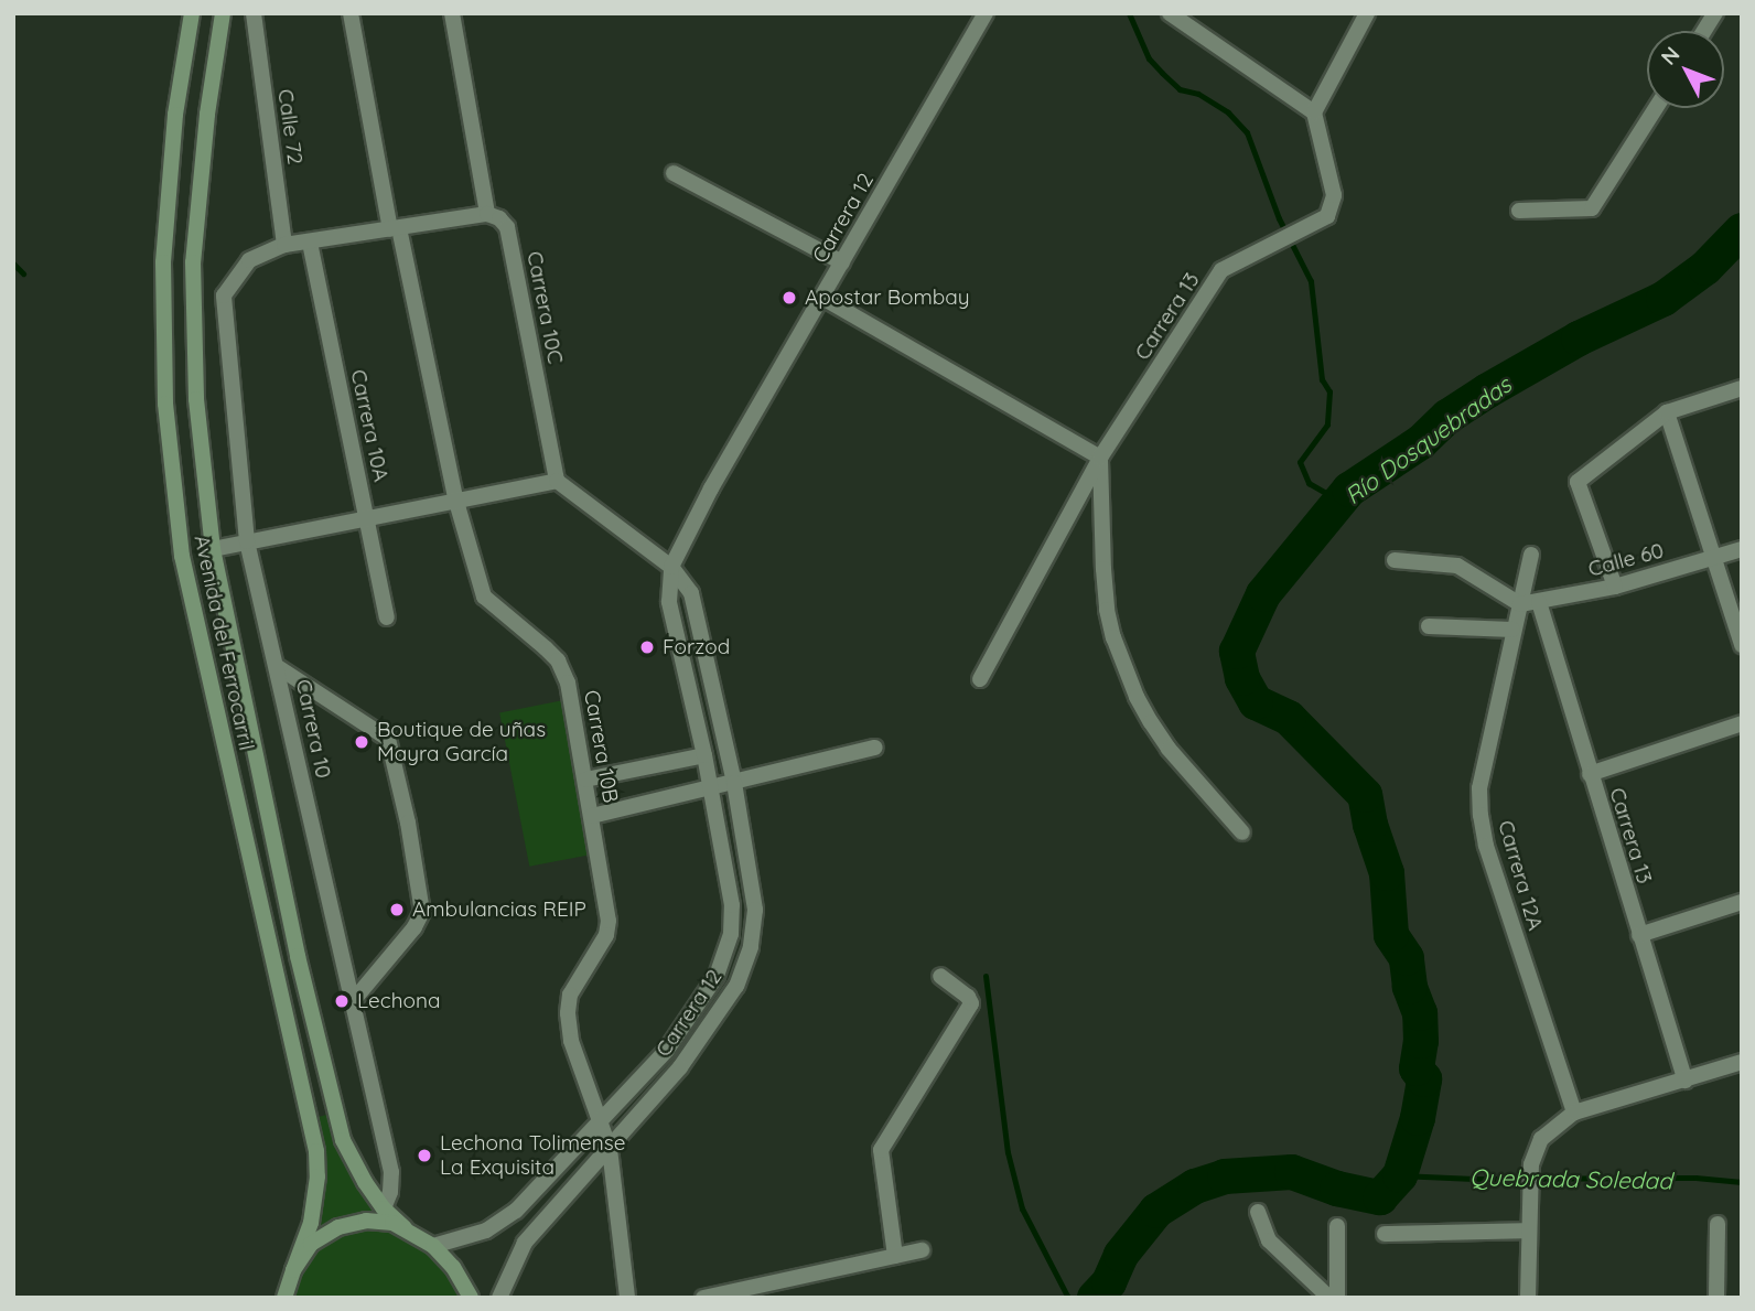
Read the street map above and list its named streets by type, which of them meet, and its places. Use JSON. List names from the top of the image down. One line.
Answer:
{"streets":{"main road":["Avenida del Ferrocarril"],"street":["Calle 72","Carrera 12","Carrera 10C","Carrera 13","Carrera 10A","Calle 60","Carrera 10","Carrera 10B","Carrera 12A"]},"crossings":[["Calle 72","Carrera 10"],["Carrera 12","Carrera 10B"],["Carrera 13","Calle 60"],["Calle 60","Carrera 12A"],["Avenida del Ferrocarril","Carrera 10"]],"water":["Río Dosquebradas","Quebrada Soledad"],"places":["Apostar Bombay","Forzod","Boutique de uñas Mayra García","Ambulancias REIP","Lechona","Lechona Tolimense La Exquisita"],"north":"top left"}
